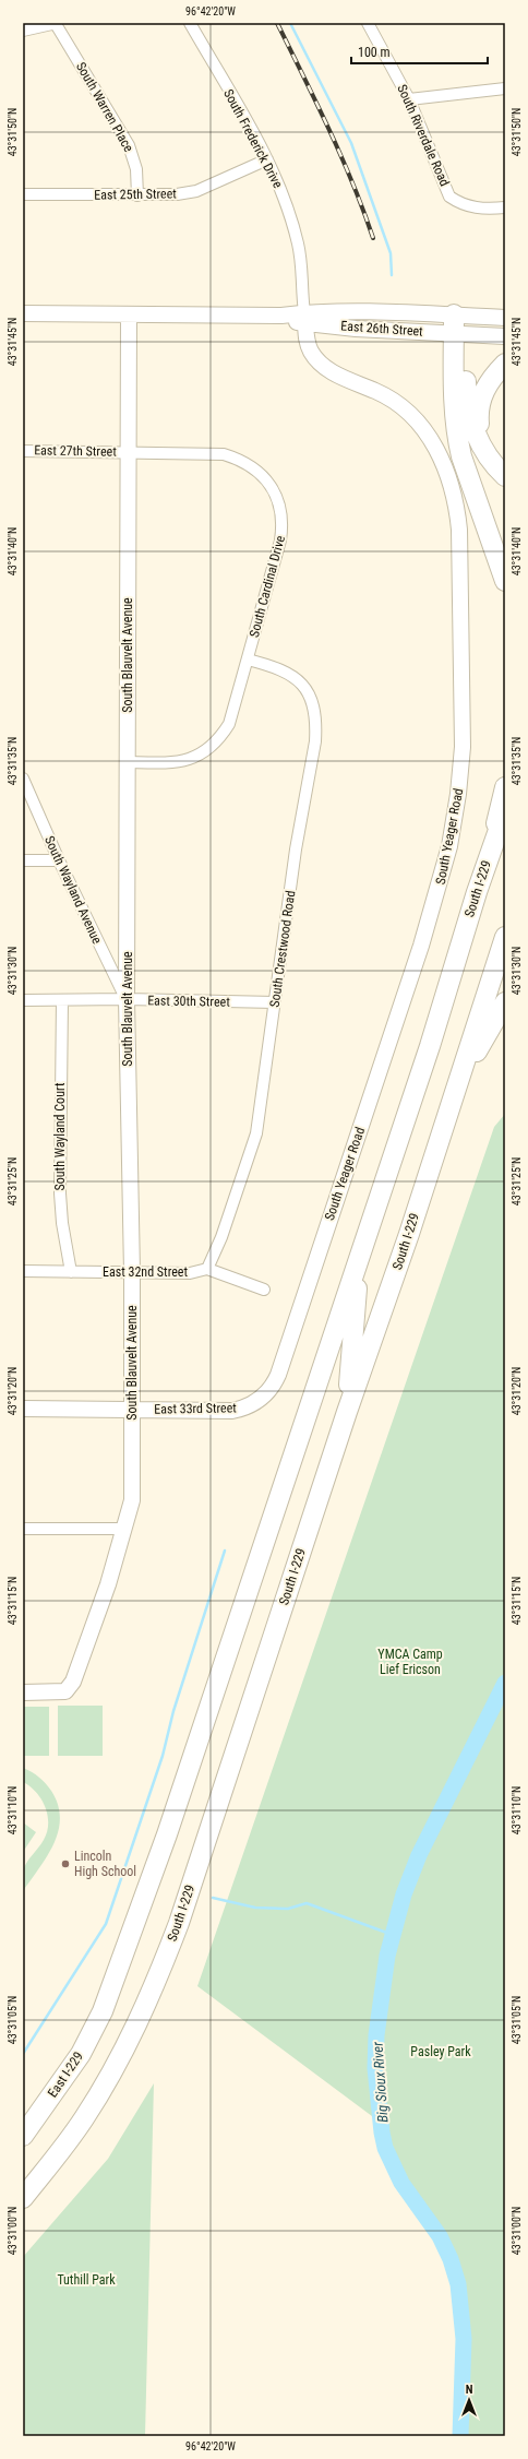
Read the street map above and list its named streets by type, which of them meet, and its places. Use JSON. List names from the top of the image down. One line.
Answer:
{"streets":{"highway":["South I-229","East I-229"],"street":["South Warren Place","South Riverdale Road","South Frederick Drive","East 25th Street","East 26th Street","East 27th Street","South Cardinal Drive","South Blauvelt Avenue","South Yeager Road","South Wayland Avenue","South Crestwood Road","East 30th Street","South Wayland Court","East 32nd Street","East 33rd Street"]},"crossings":[["South Warren Place","East 25th Street"],["South Frederick Drive","East 25th Street"],["South Frederick Drive","East 26th Street"],["South Frederick Drive","South Yeager Road"],["East 26th Street","South Blauvelt Avenue"],["East 26th Street","South Yeager Road"],["East 27th Street","South Cardinal Drive"],["East 27th Street","South Blauvelt Avenue"],["South Cardinal Drive","South Blauvelt Avenue"],["South Cardinal Drive","South Crestwood Road"],["South Blauvelt Avenue","South Wayland Avenue"],["South Blauvelt Avenue","East 30th Street"],["South Blauvelt Avenue","East 32nd Street"],["South Blauvelt Avenue","East 33rd Street"],["South Yeager Road","East 33rd Street"],["South I-229","East I-229"],["South Wayland Avenue","East 30th Street"],["South Crestwood Road","East 30th Street"],["South Crestwood Road","East 32nd Street"],["East 30th Street","South Wayland Court"],["South Wayland Court","East 32nd Street"]],"water":["Big Sioux River"],"parks":["YMCA Camp Lief Ericson","Pasley Park","Tuthill Park"],"places":["Lincoln High School"],"scale_bar":"100 m","north":"top","coordinates":["96°42'20\"W","43°31'50\"N","43°31'45\"N","43°31'40\"N","43°31'35\"N","43°31'30\"N","43°31'25\"N","43°31'20\"N","43°31'15\"N","43°31'10\"N","43°31'05\"N","43°31'00\"N"]}
